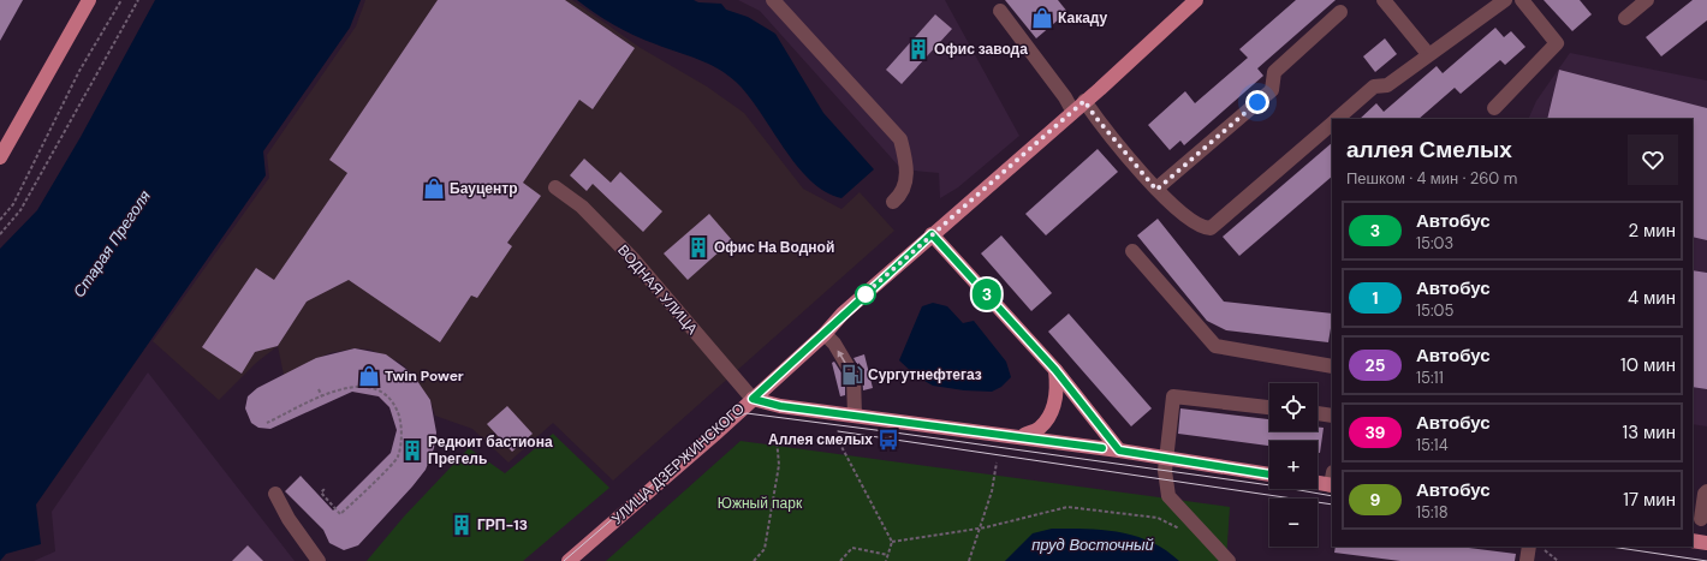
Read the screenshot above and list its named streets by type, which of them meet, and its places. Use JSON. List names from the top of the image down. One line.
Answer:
{"streets":{"main road":["УЛИЦА ДЗЕРЖИНСКОГО"],"street":["ВОДНАЯ УЛИЦА"]},"crossings":[["ВОДНАЯ УЛИЦА","УЛИЦА ДЗЕРЖИНСКОГО"]],"water":["Старая Преголя","пруд Восточный"],"parks":["Южный парк"],"places":{"shop":["Какаду","Бауцентр","Twin Power"],"building":["Офис завода","Офис На Водной","Редюит бастиона Прегель","ГРП-13"],"fuel station":["Сургутнефтегаз"],"bus stop":["Аллея смелых"]},"lines":["bus line 3"],"page":{"on_map":"3","heading":["аллея Смелых","Пешком · 4 мин · 260 m"],"list":[{"mark":"3","name":"Автобус","note":"15:03","value":"2 мин"},{"mark":"1","name":"Автобус","note":"15:05","value":"4 мин"},{"mark":"25","name":"Автобус","note":"15:11","value":"10 мин"},{"mark":"39","name":"Автобус","note":"15:14","value":"13 мин"},{"mark":"9","name":"Автобус","note":"15:18","value":"17 мин"}],"map_buttons":["+","−"]}}
